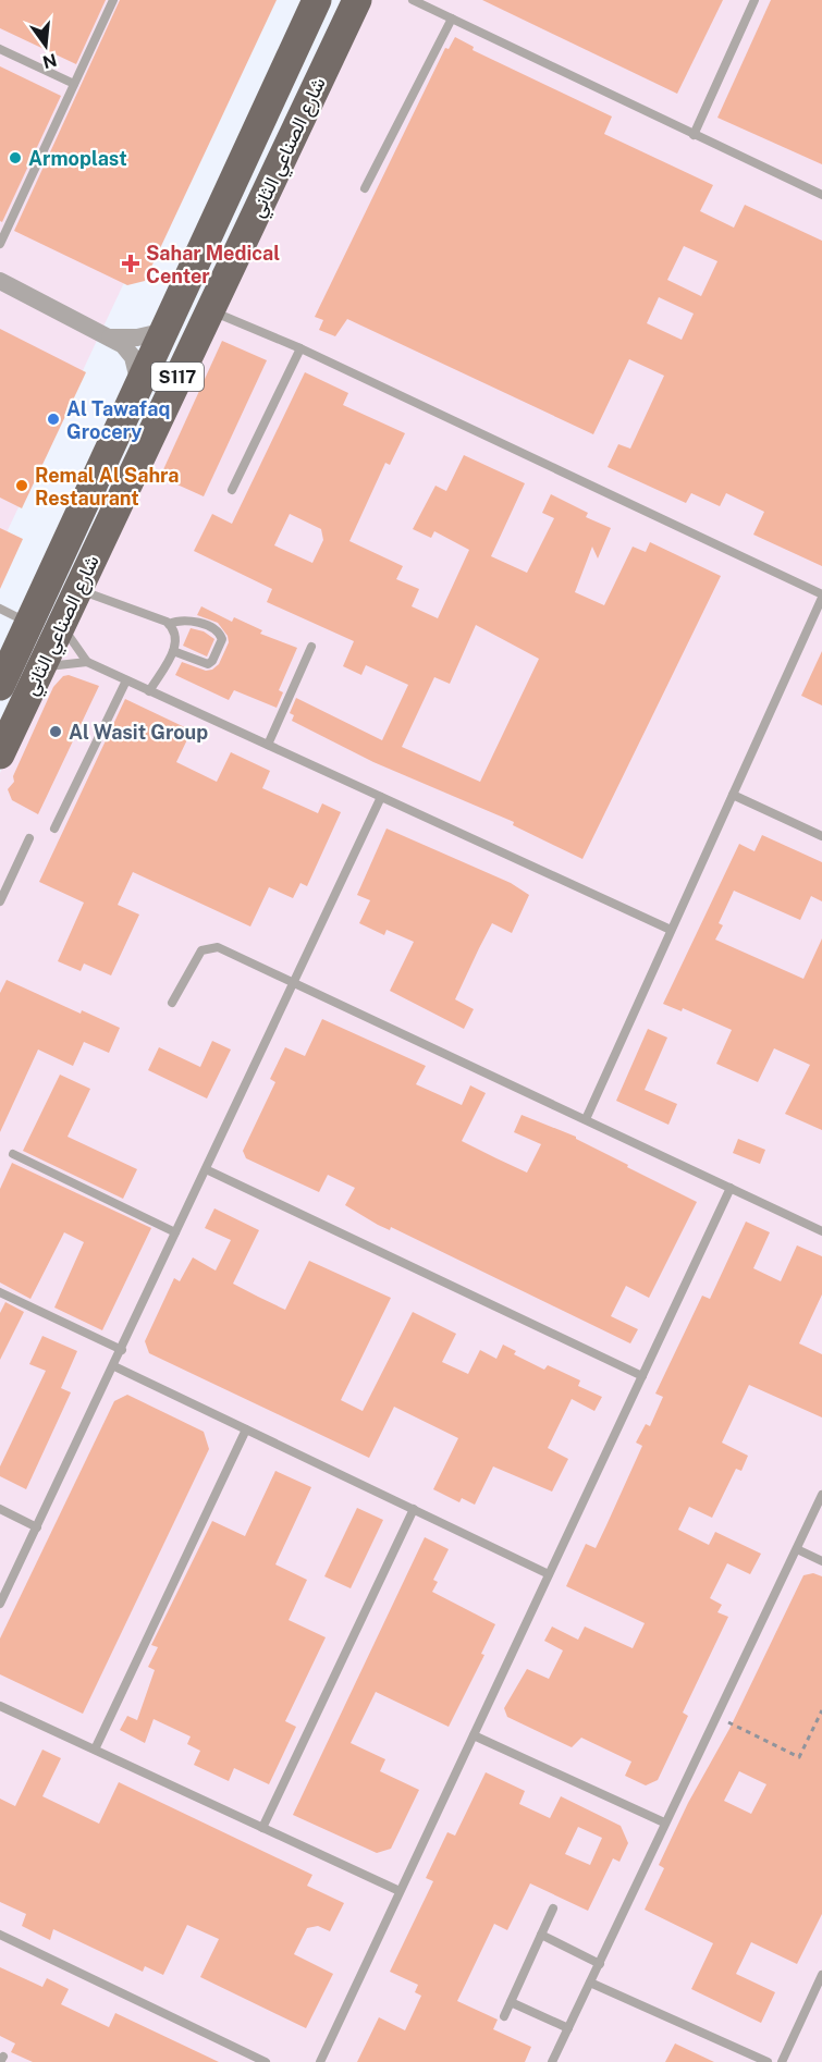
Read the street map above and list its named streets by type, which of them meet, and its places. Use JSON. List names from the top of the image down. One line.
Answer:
{"streets":{"main road":["شارع الصناعي الثاني","S117"]},"places":{"other":["Armoplast","Al Tawafaq Grocery","Remal Al Sahra Restaurant","Al Wasit Group"],"health":["Sahar Medical Center"]},"north":"bottom"}
